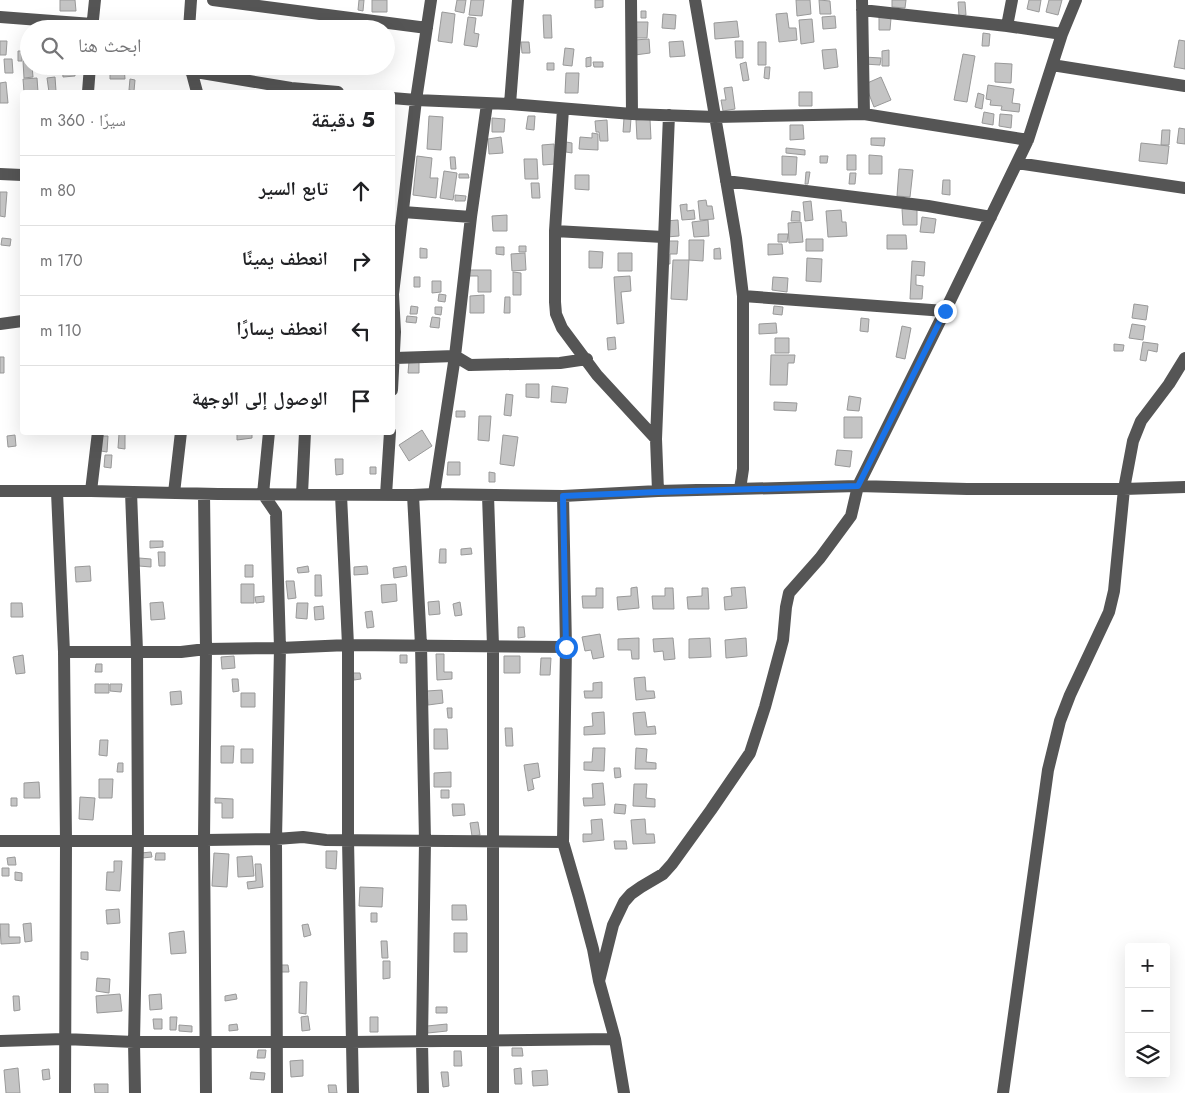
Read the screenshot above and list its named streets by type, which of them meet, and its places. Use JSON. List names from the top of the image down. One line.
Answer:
{"page":{"search":"ابحث هنا","heading":["5 دقيقة","سيرًا · 360 m"],"list":[["تابع السير","80 m"],["انعطف يمينًا","170 m"],["انعطف يسارًا","110 m"],"الوصول إلى الوجهة"],"map_buttons":["+","−"]}}
